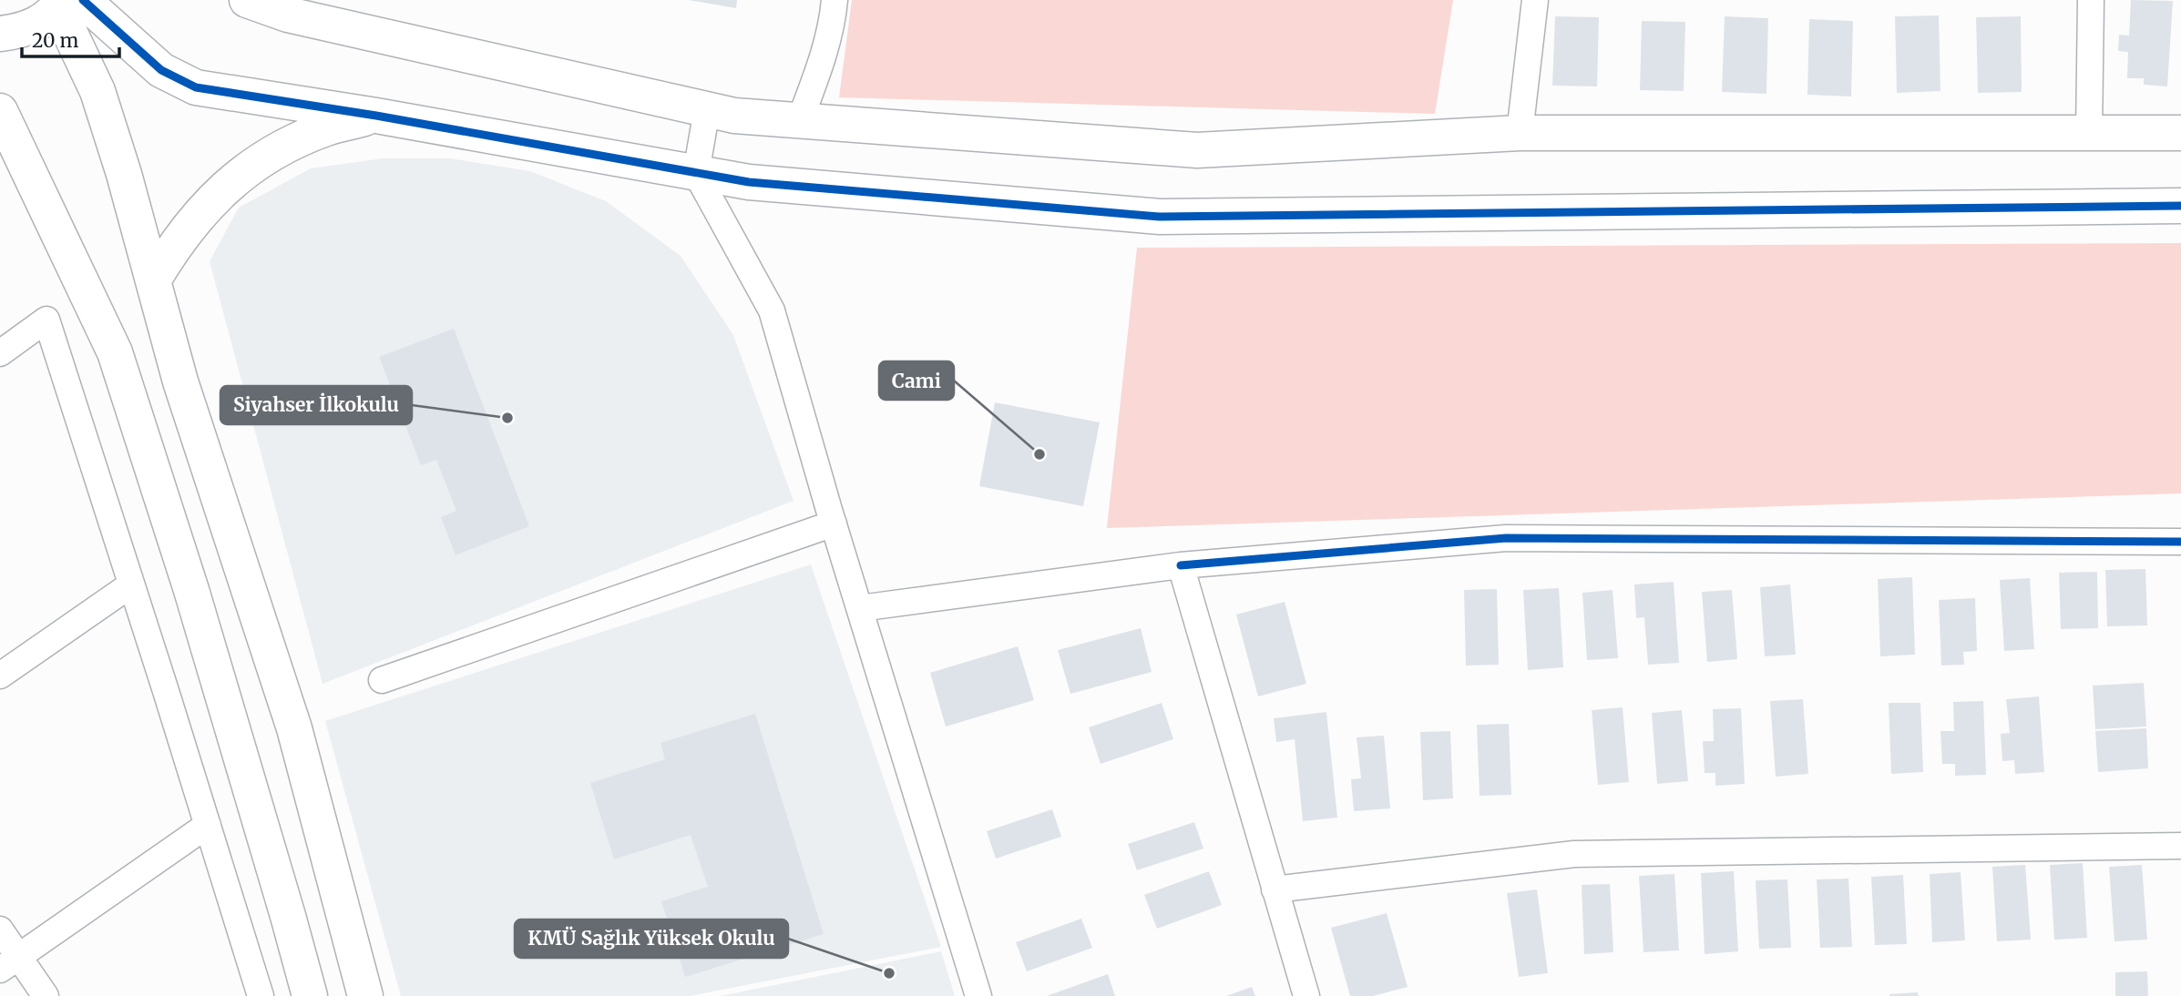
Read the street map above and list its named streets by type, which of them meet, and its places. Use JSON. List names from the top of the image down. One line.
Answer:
{"places":["Siyahser İlkokulu","Cami","KMÜ Sağlık Yüksek Okulu"],"scale_bar":"20 m"}
